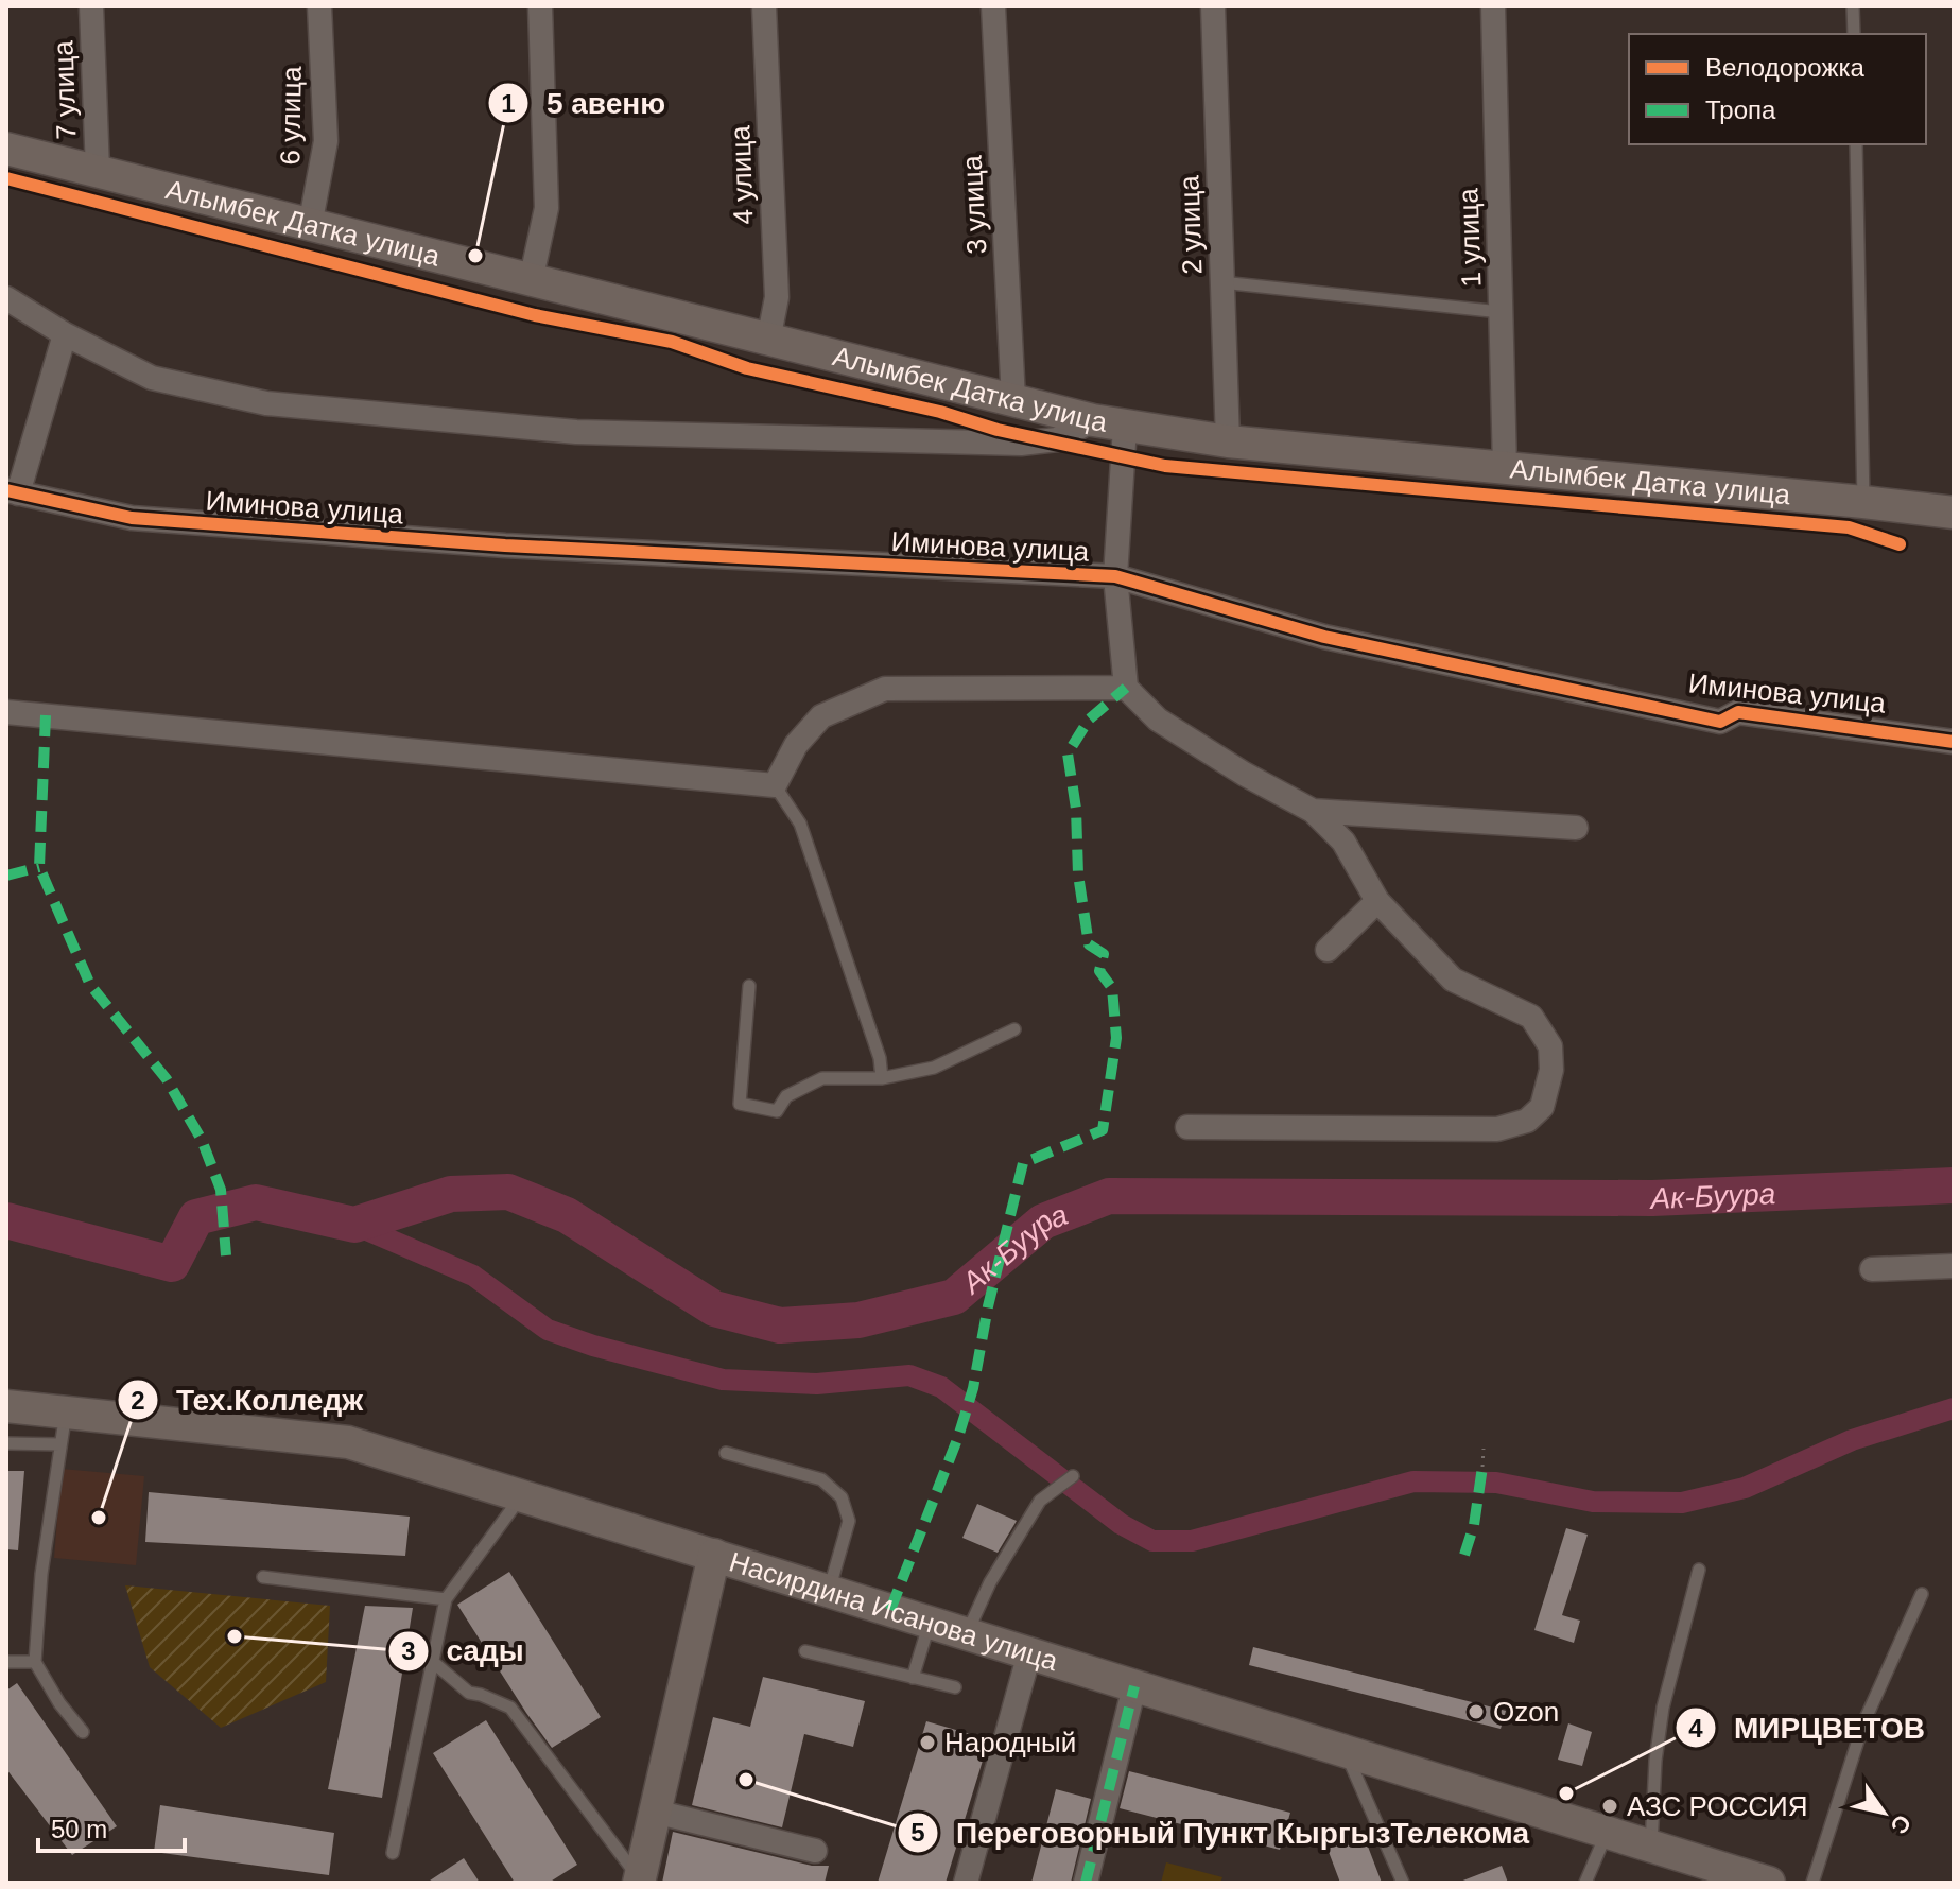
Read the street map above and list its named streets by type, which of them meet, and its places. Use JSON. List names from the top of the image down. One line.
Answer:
{"streets":{"main road":["Алымбек Датка улица","Насирдина Исанова улица"],"street":["7 улица","6 улица","4 улица","3 улица","2 улица","1 улица","Иминова улица"]},"crossings":[["7 улица","Алымбек Датка улица"],["6 улица","Алымбек Датка улица"],["4 улица","Алымбек Датка улица"],["3 улица","Алымбек Датка улица"],["Алымбек Датка улица","2 улица"],["Алымбек Датка улица","1 улица"]],"water":["Ак-Буура"],"places":["5 авеню","Тех.Колледж","сады","Ozon","Народный","Переговорный Пункт КыргызТелекома","МИРЦВЕТОВ","АЗС РОССИЯ"],"legend":["Велодорожка","Тропа"],"scale_bar":"50 m","north":"bottom right"}
